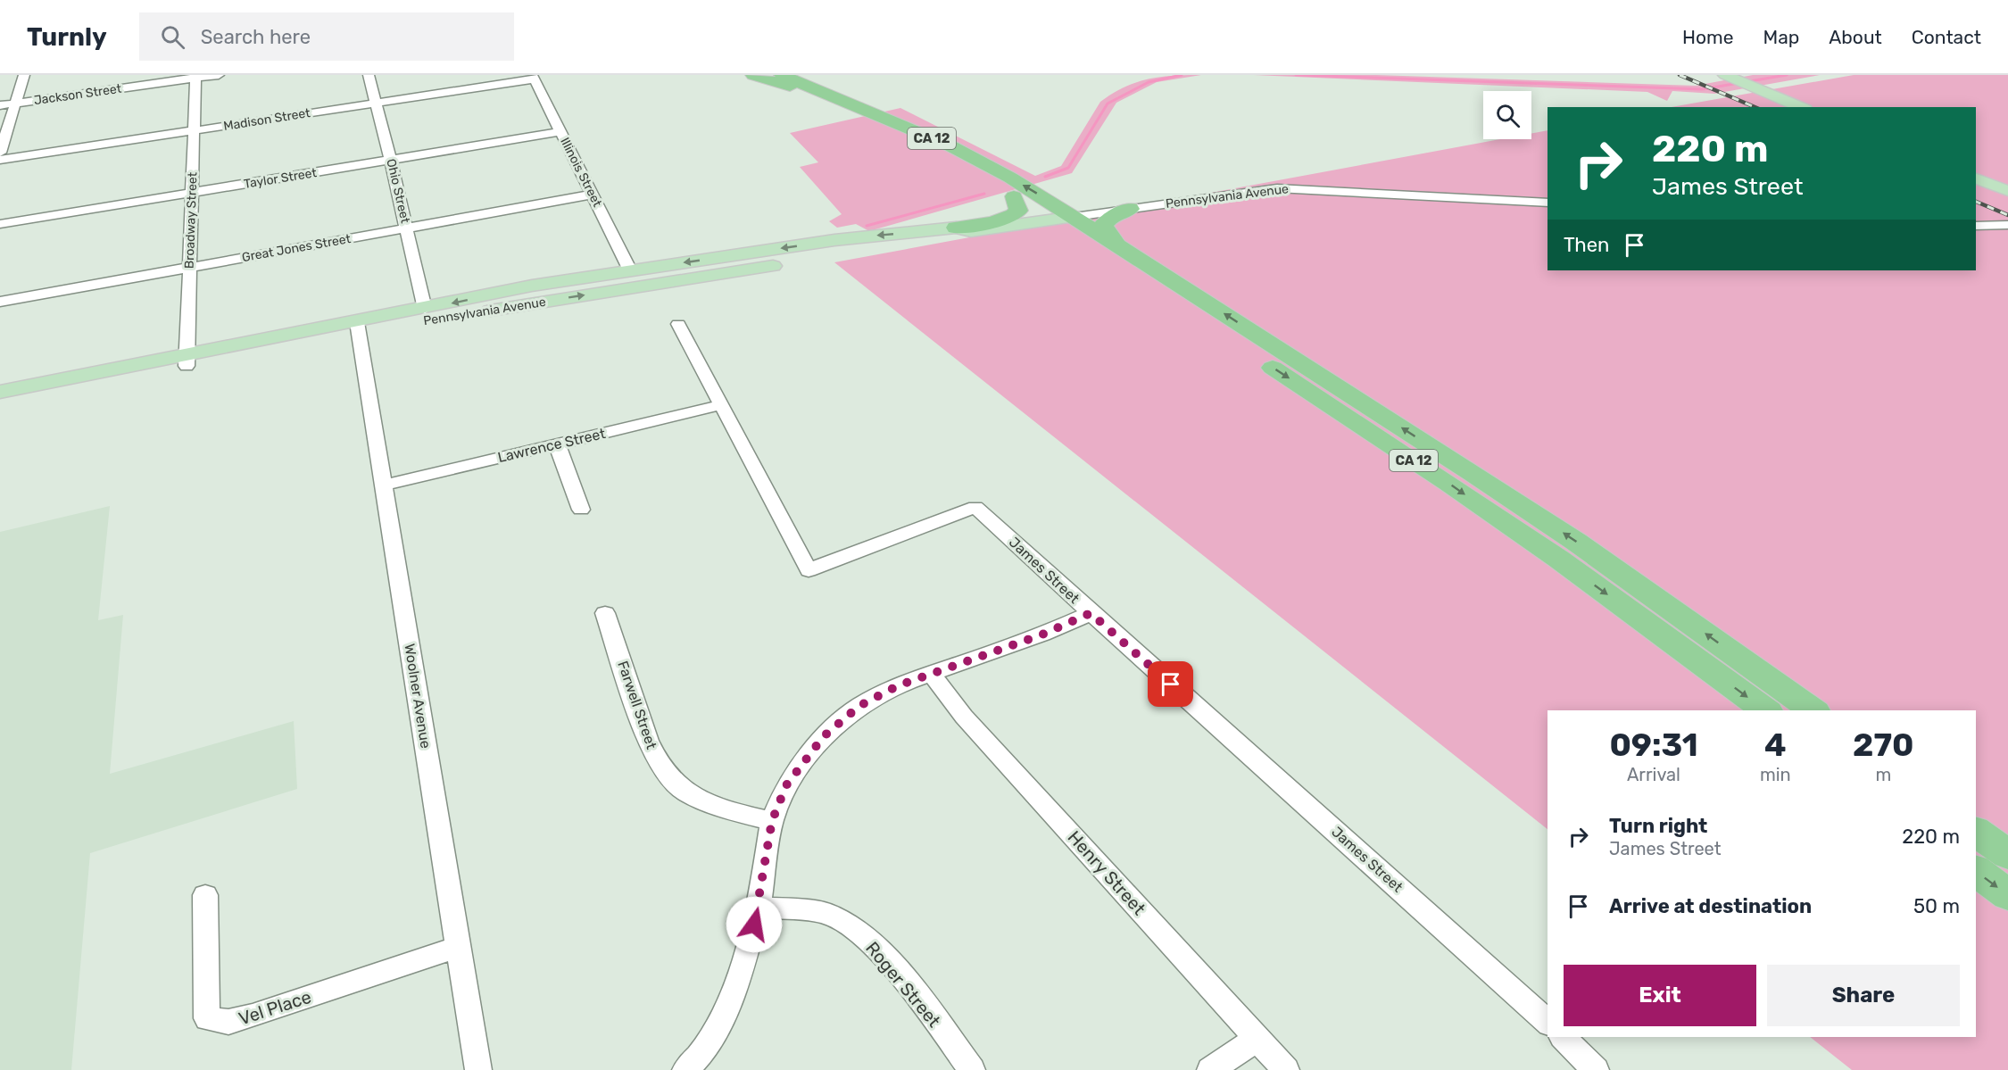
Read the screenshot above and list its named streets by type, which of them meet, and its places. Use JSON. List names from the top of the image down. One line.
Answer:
{"streets":{"highway":["CA 12"],"main road":["Pennsylvania Avenue"],"street":["Jackson Street","Madison Street","Illinois Street","Taylor Street","Ohio Street","Broadway Street","Great Jones Street","Lawrence Street","James Street","Woolner Avenue","Farwell Street","Henry Street","Roger Street","Vel Place"]},"crossings":[["Jackson Street","Broadway Street"],["Madison Street","Illinois Street"],["Madison Street","Ohio Street"],["Madison Street","Broadway Street"],["CA 12","Pennsylvania Avenue"],["Illinois Street","Taylor Street"],["Illinois Street","Pennsylvania Avenue"],["Illinois Street","Great Jones Street"],["Taylor Street","Ohio Street"],["Taylor Street","Broadway Street"],["Ohio Street","Pennsylvania Avenue"],["Ohio Street","Great Jones Street"],["Pennsylvania Avenue","Broadway Street"],["Pennsylvania Avenue","Woolner Avenue"],["Broadway Street","Great Jones Street"],["Lawrence Street","James Street"],["Lawrence Street","Woolner Avenue"],["Woolner Avenue","Vel Place"]],"page":{"header":"Turnly","search":"Search here","nav":["Home","Map","About","Contact"],"turn":["220 m","James Street"],"then":"Then","eta":["09:31","Arrival","4","min","270","m"],"list":[{"name":"Turn right","note":"James Street","value":"220 m"},{"name":"Arrive at destination","value":"50 m"}],"buttons":["Exit","Share"]}}
